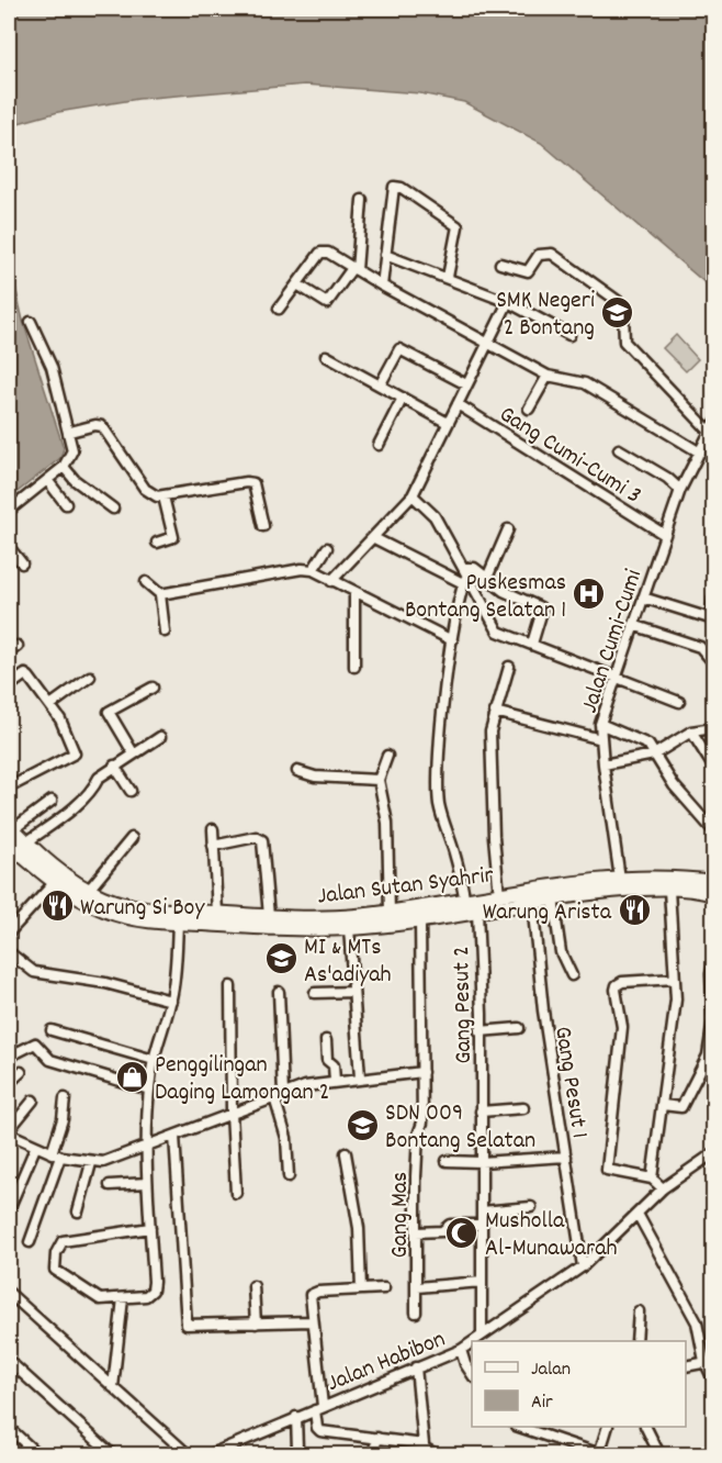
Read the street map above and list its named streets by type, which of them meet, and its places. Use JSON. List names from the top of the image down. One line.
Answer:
{"streets":{"street":["Gang Cumi-Cumi 3","Jalan Cumi-Cumi","Jalan Sutan Syahrir","Gang Pesut 2","Gang Pesut 1","Gang Mas","Jalan Habibon"]},"crossings":[["Gang Cumi-Cumi 3","Jalan Cumi-Cumi"],["Jalan Cumi-Cumi","Jalan Sutan Syahrir"],["Jalan Sutan Syahrir","Gang Pesut 2"],["Jalan Sutan Syahrir","Gang Pesut 1"],["Jalan Sutan Syahrir","Gang Mas"],["Gang Pesut 2","Jalan Habibon"],["Gang Pesut 1","Jalan Habibon"]],"places":{"school or university":["SMK Negeri 2 Bontang","MI & MTs As'adiyah","SDN 009 Bontang Selatan"],"hospital":["Puskesmas Bontang Selatan 1"],"restaurant":["Warung Si Boy","Warung Arista"],"shop":["Penggilingan Daging Lamongan 2"],"mosque":["Musholla Al-Munawarah"]},"legend":["Jalan","Air"]}
